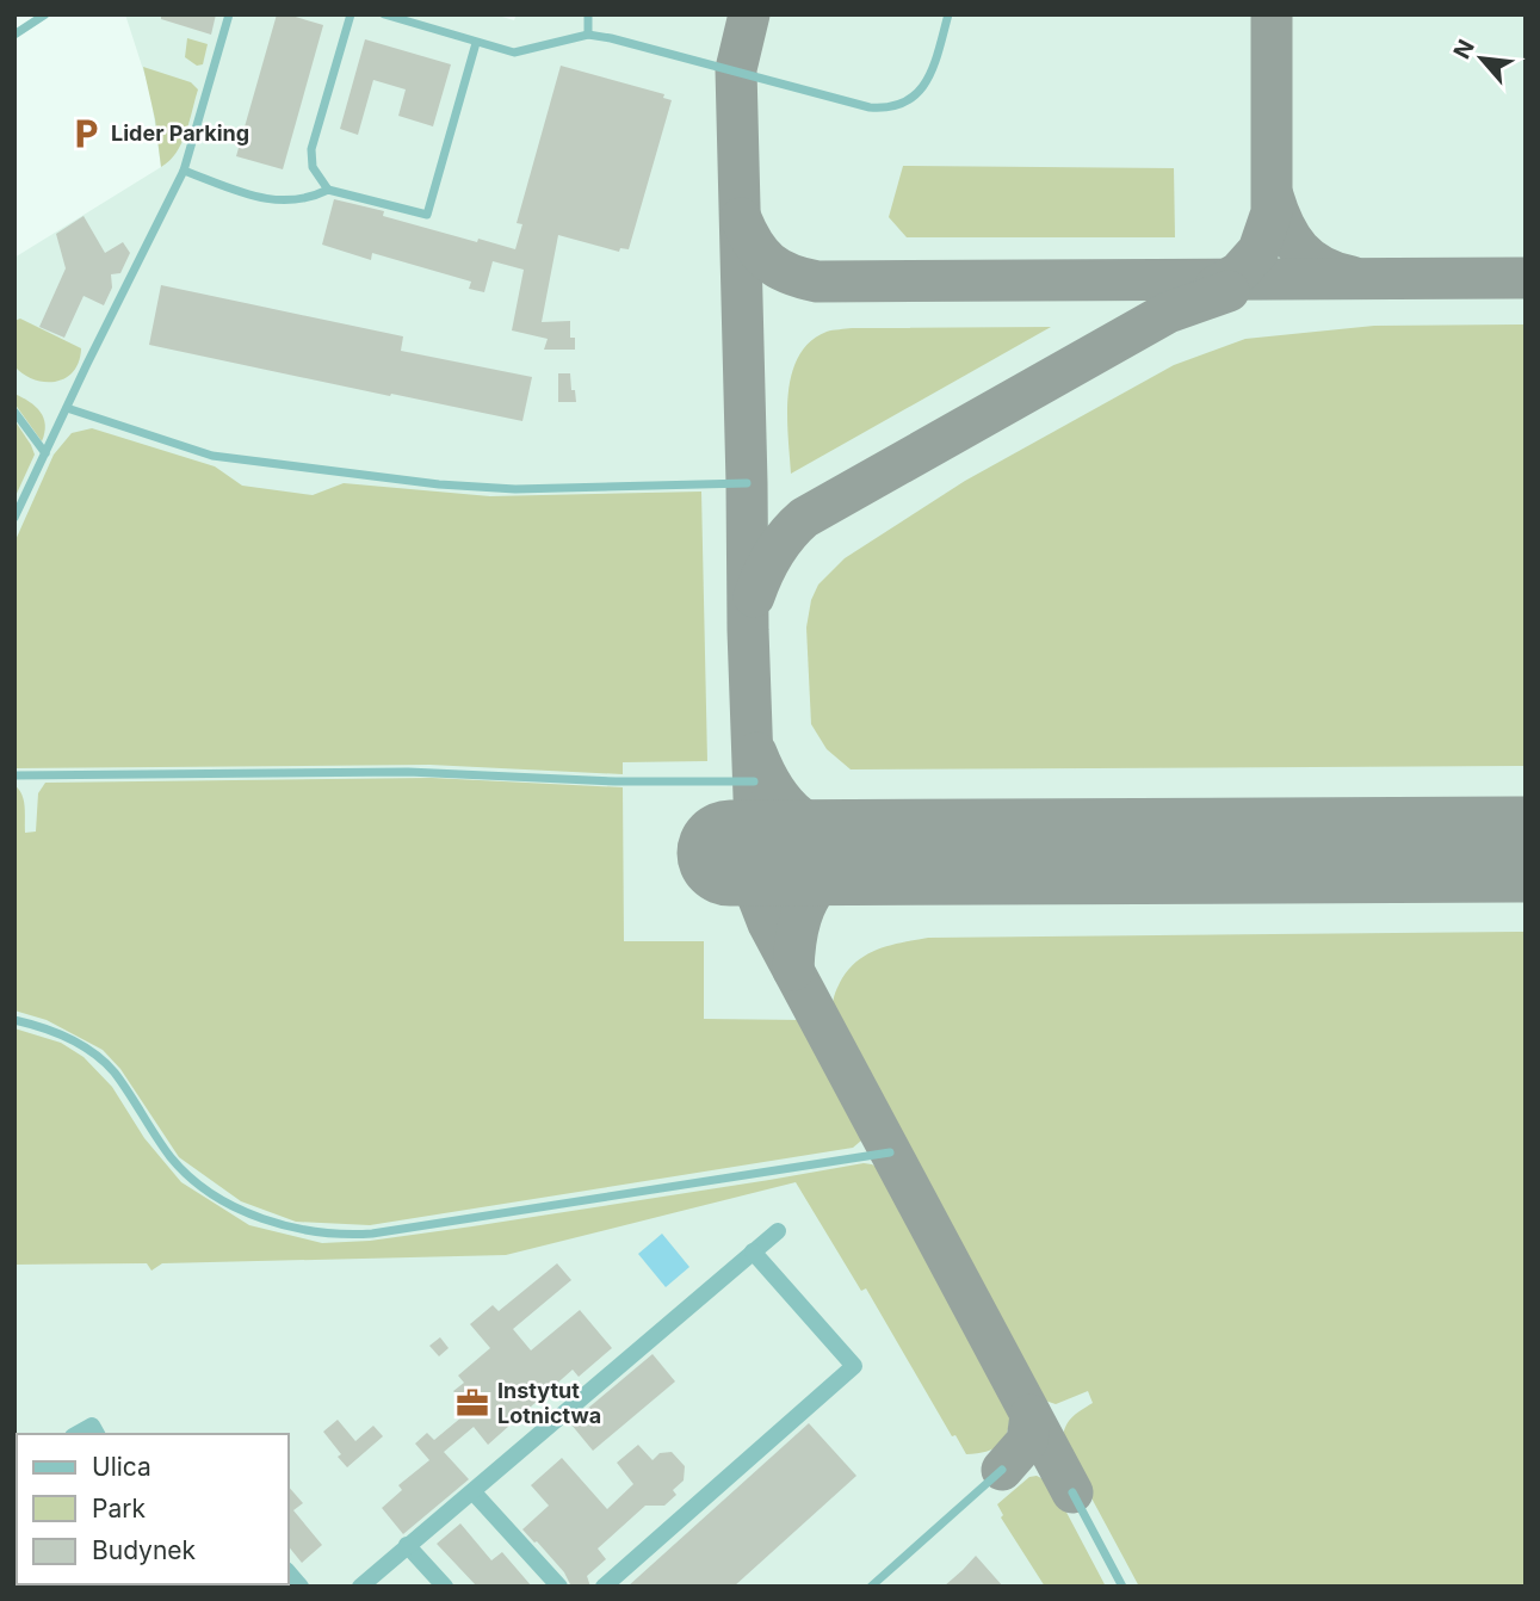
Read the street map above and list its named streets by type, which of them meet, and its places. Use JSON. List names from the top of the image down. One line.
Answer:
{"places":{"parking":["Lider Parking"],"office":["Instytut Lotnictwa"]},"legend":["Ulica","Park","Budynek"],"north":"top left"}
